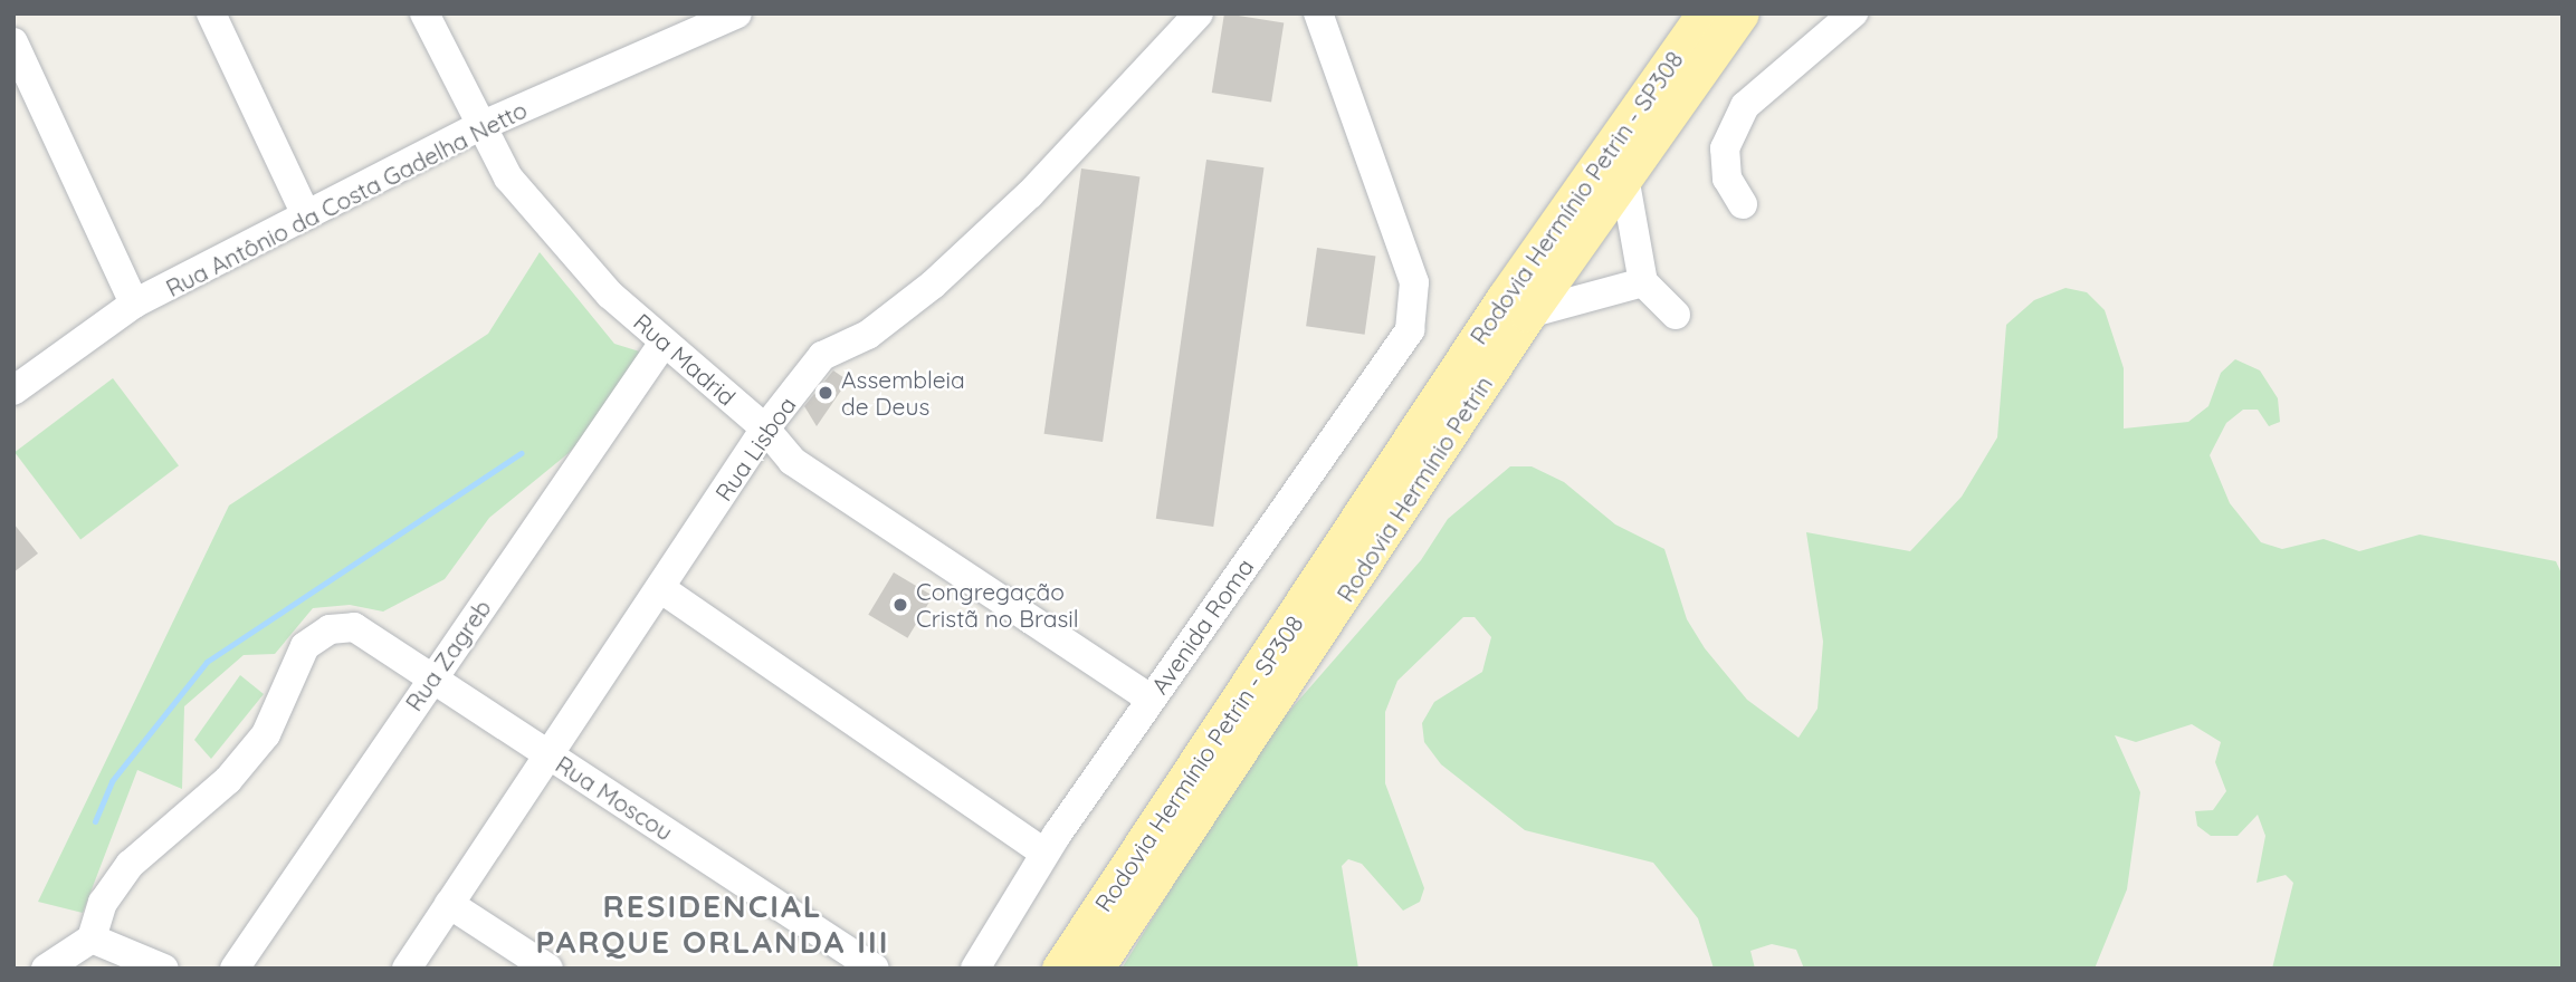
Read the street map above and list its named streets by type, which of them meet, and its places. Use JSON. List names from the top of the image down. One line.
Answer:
{"streets":{"main road":["Rodovia Hermínio Petrin - SP308","Rodovia Hermínio Petrin"],"street":["Rua Antônio da Costa Gadelha Netto","Rua Madrid","Rua Lisboa","Avenida Roma","Rua Zagreb","Rua Moscou"]},"crossings":[["Rodovia Hermínio Petrin - SP308","Rodovia Hermínio Petrin"],["Rua Antônio da Costa Gadelha Netto","Rua Madrid"],["Rua Madrid","Rua Lisboa"],["Rua Madrid","Avenida Roma"],["Rua Madrid","Rua Zagreb"],["Rua Lisboa","Rua Moscou"],["Rua Zagreb","Rua Moscou"]],"districts":["RESIDENCIAL PARQUE ORLANDA III"],"places":["Assembleia de Deus","Congregação Cristã no Brasil"]}
